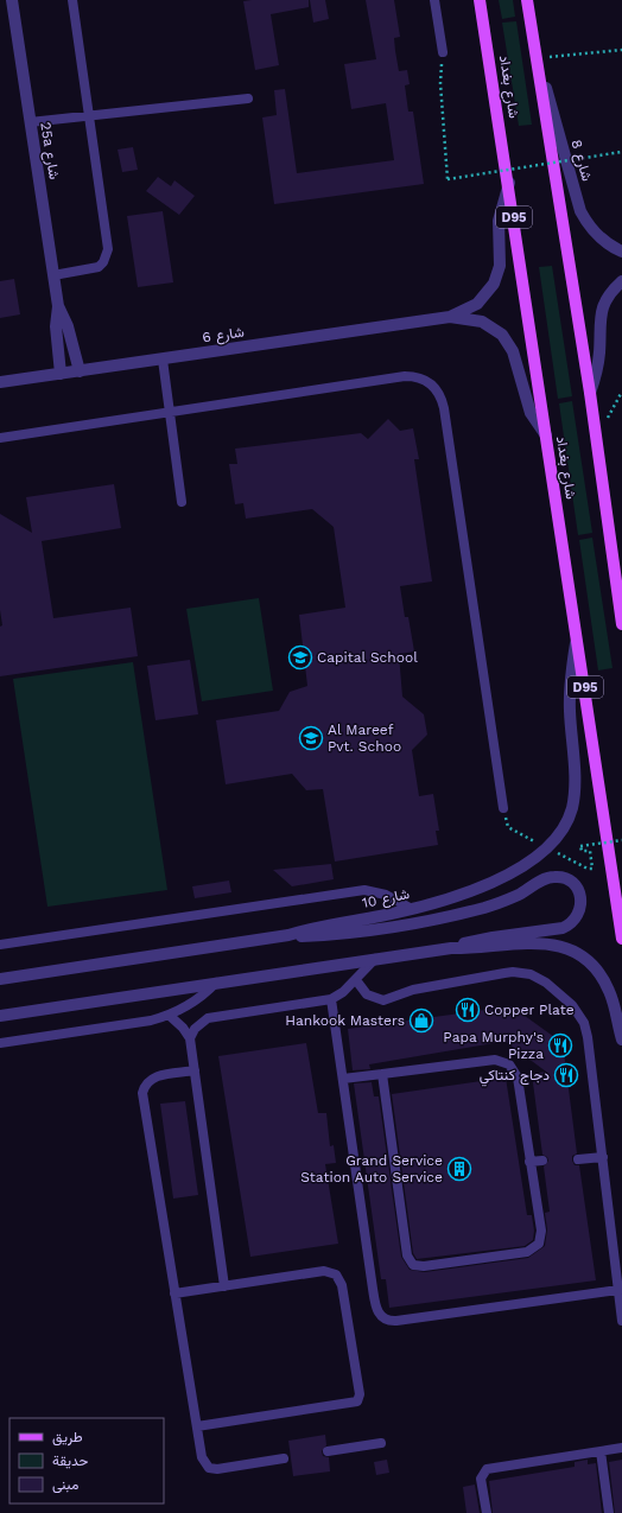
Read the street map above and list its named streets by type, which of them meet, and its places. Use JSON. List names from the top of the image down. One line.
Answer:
{"streets":{"main road":["شارع بغداد","D95"],"street":["25a شارع","شارع 8","شارع 6","شارع 10"]},"crossings":[["شارع بغداد","شارع 6"],["شارع بغداد","شارع 10"],["25a شارع","شارع 6"]],"places":{"school or university":["Capital School","Al Mareef Pvt. Schoo"],"restaurant":["Copper Plate","Papa Murphy's Pizza","دجاج كنتاكي"],"shop":["Hankook Masters"],"building":["Grand Service Station Auto Service"]},"legend":["طريق","حديقة","مبنى"]}
